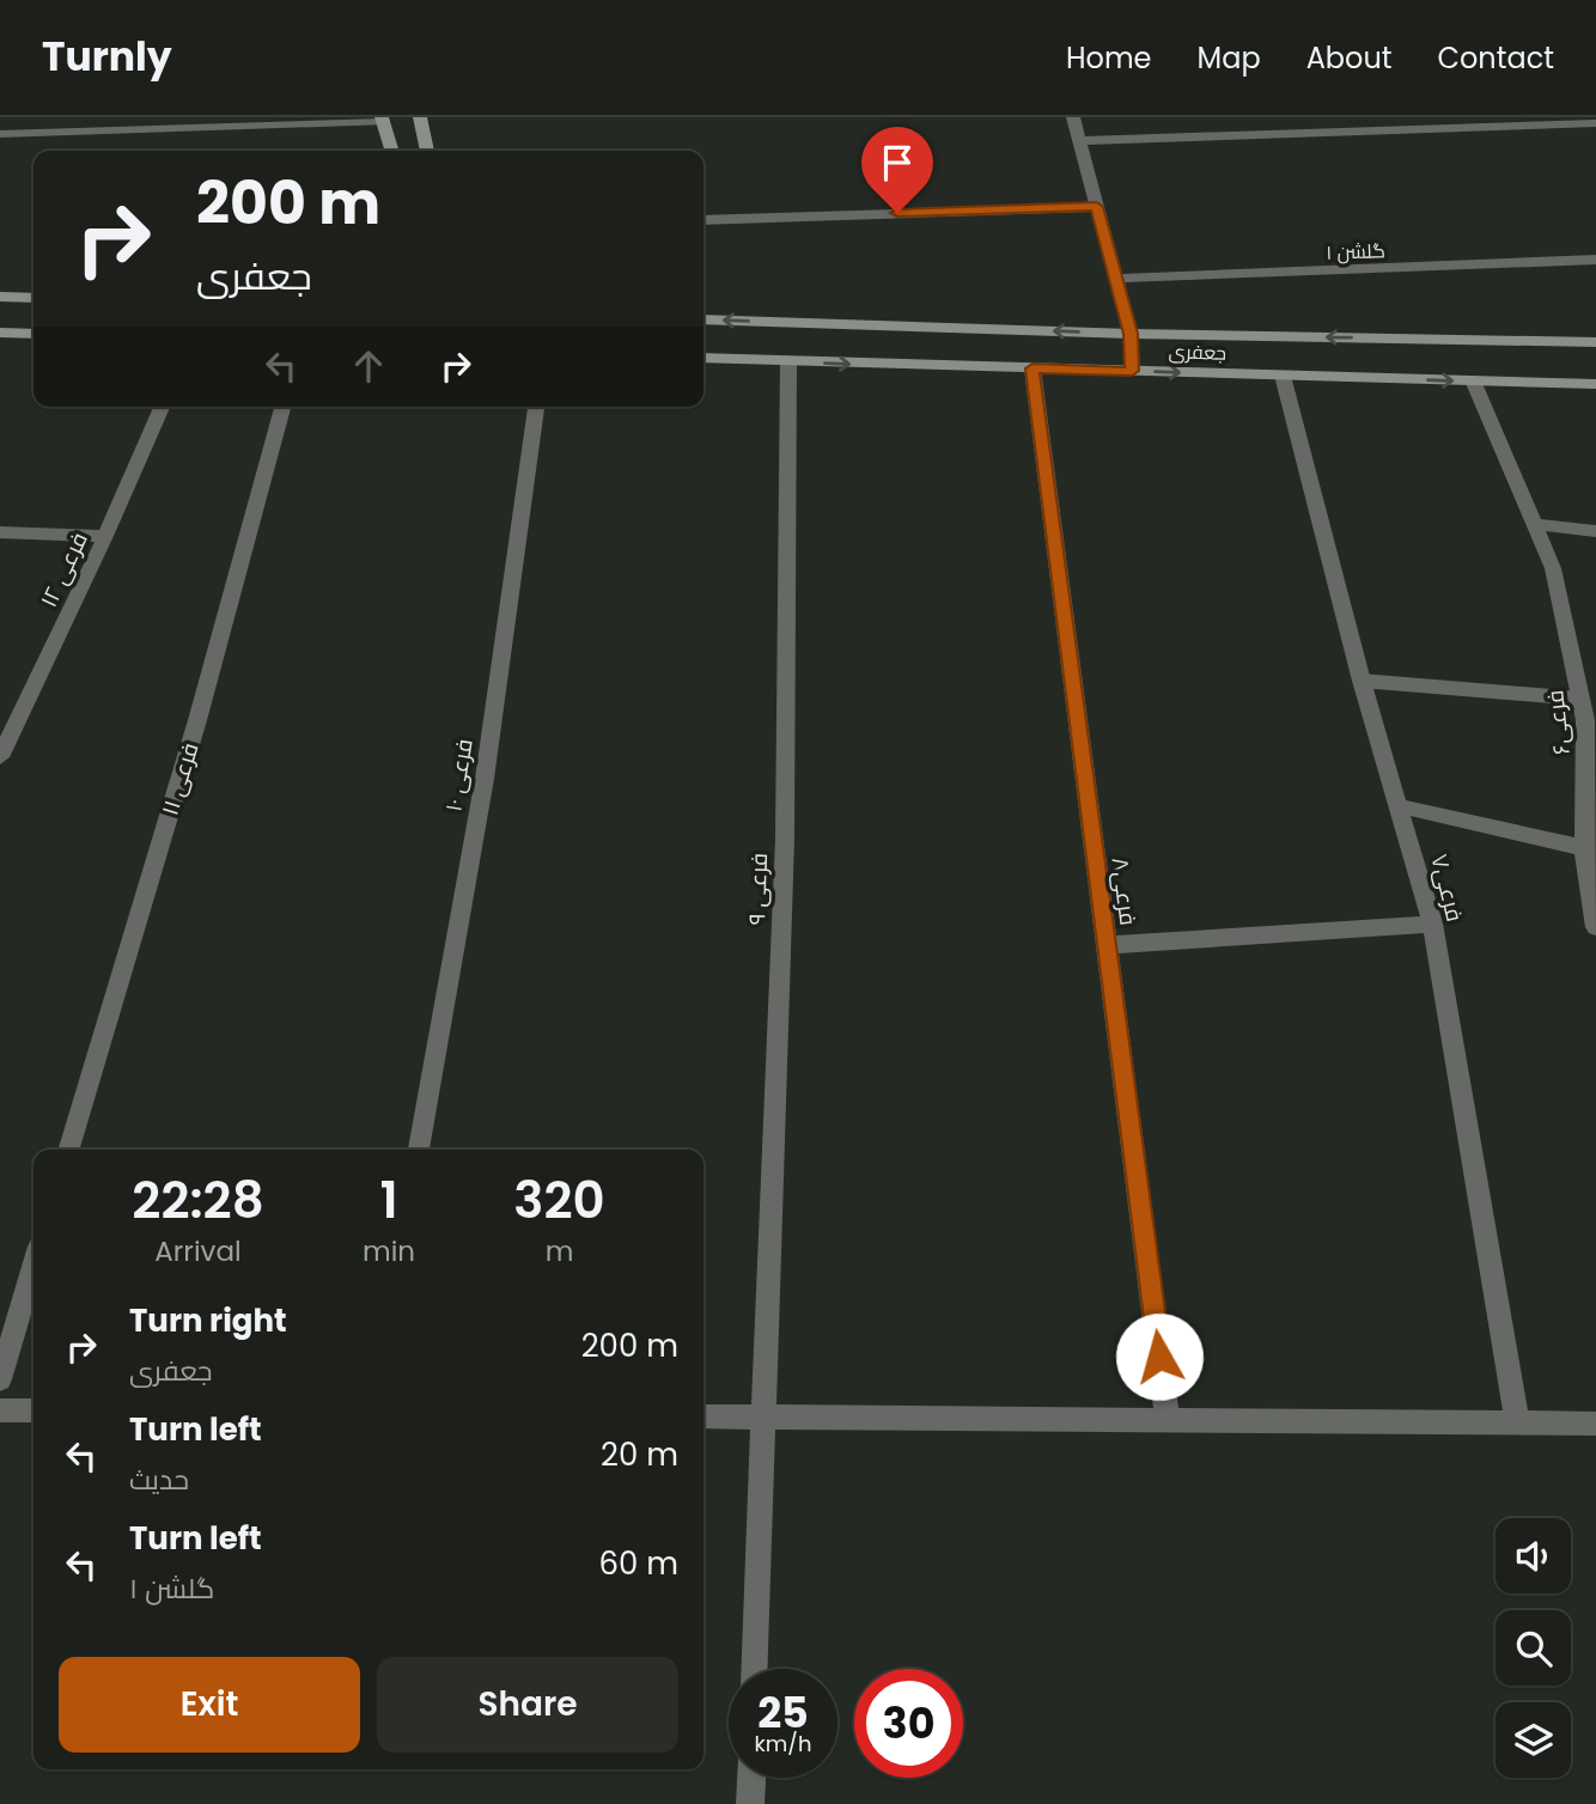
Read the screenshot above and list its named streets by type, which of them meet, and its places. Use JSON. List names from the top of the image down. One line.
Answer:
{"streets":{"main road":["جعفری"],"street":["گلشن ۱","فرعی ۱۲","فرعی۶","فرعی ۱۰","فرعی ۱۱","فرعی۷","فرعی ۹","فرعی۸"]},"crossings":[["جعفری","فرعی۶"],["جعفری","فرعی۷"],["جعفری","فرعی ۹"],["جعفری","فرعی۸"]],"page":{"header":"Turnly","nav":["Home","Map","About","Contact"],"turn":["200 m","جعفری"],"eta":["22:28","Arrival","1","min","320","m"],"list":[{"name":"Turn right","note":"جعفری","value":"200 m"},{"name":"Turn left","note":"حدیث","value":"20 m"},{"name":"Turn left","note":"گلشن ۱","value":"60 m"}],"buttons":["Exit","Share"],"speed":"25 km/h","limit":"30"}}
